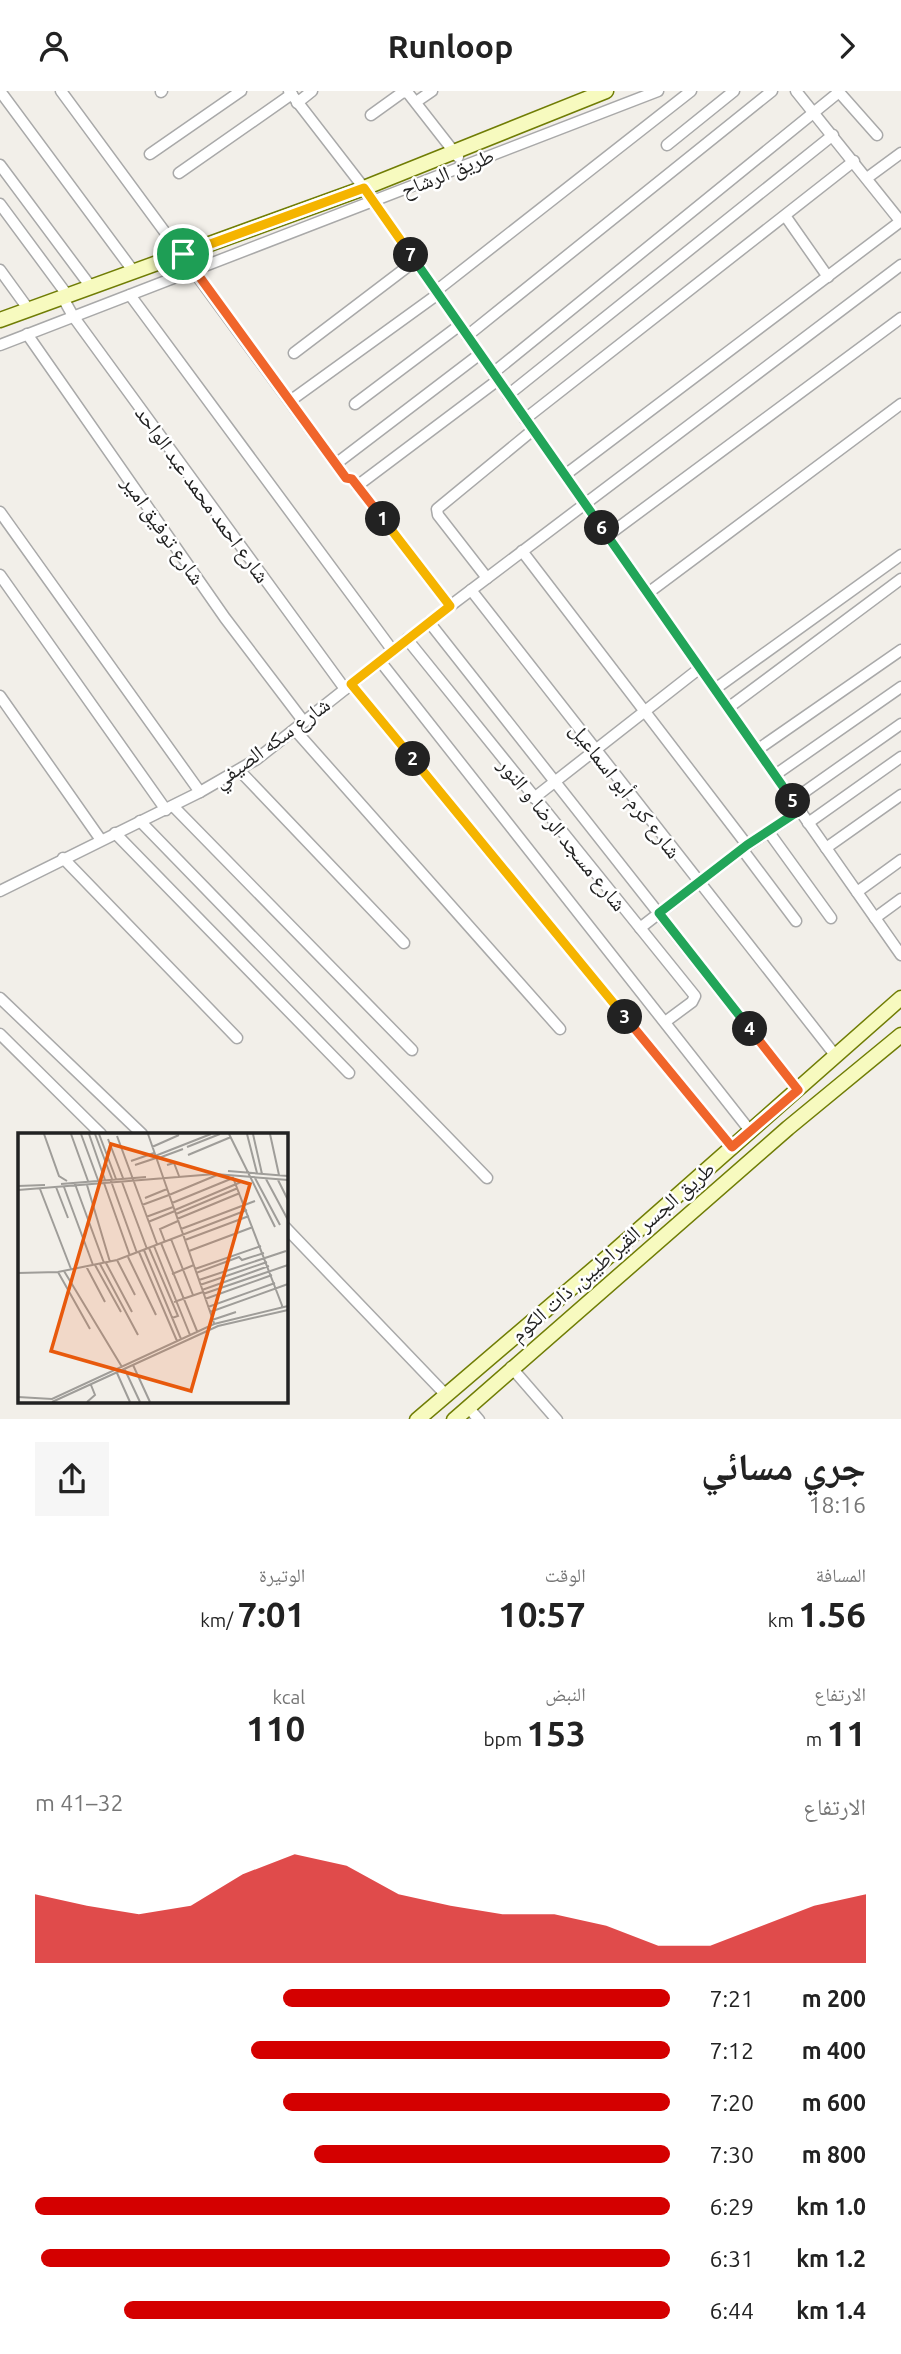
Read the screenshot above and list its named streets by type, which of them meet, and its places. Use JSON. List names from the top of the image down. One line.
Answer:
{"streets":{"street":["طريق الرشاح","شارع احمد محمد عبد الواحد","شارع توفيق امير","شارع سكه الصيفي","شارع كرم أبو اسماعيل","شارع مسجد الرضا و النور","طريق الجسر القيراطيين, ذات الكوم"]},"crossings":[["طريق الرشاح","شارع احمد محمد عبد الواحد"],["طريق الرشاح","شارع توفيق امير"],["شارع احمد محمد عبد الواحد","شارع سكه الصيفي"],["شارع احمد محمد عبد الواحد","طريق الجسر القيراطيين, ذات الكوم"],["شارع توفيق امير","شارع سكه الصيفي"],["شارع سكه الصيفي","شارع كرم أبو اسماعيل"],["شارع سكه الصيفي","شارع مسجد الرضا و النور"],["شارع كرم أبو اسماعيل","طريق الجسر القيراطيين, ذات الكوم"]],"page":{"header":"Runloop","pins":["7","1","6","2","5","3","4"],"heading":["جري مسائي","18:16"],"stats":[["المسافة","1.56 km"],["الوقت","10:57"],["الوتيرة","7:01 /km"],["الارتفاع","11 m"],["النبض","153 bpm"],["kcal","110"]],"chart":["الارتفاع","32–41 m"],"list":[{"name":"200 m","note":"7:21"},{"name":"400 m","note":"7:12"},{"name":"600 m","note":"7:20"},{"name":"800 m","note":"7:30"},{"name":"1.0 km","note":"6:29"},{"name":"1.2 km","note":"6:31"},{"name":"1.4 km","note":"6:44"}]}}
